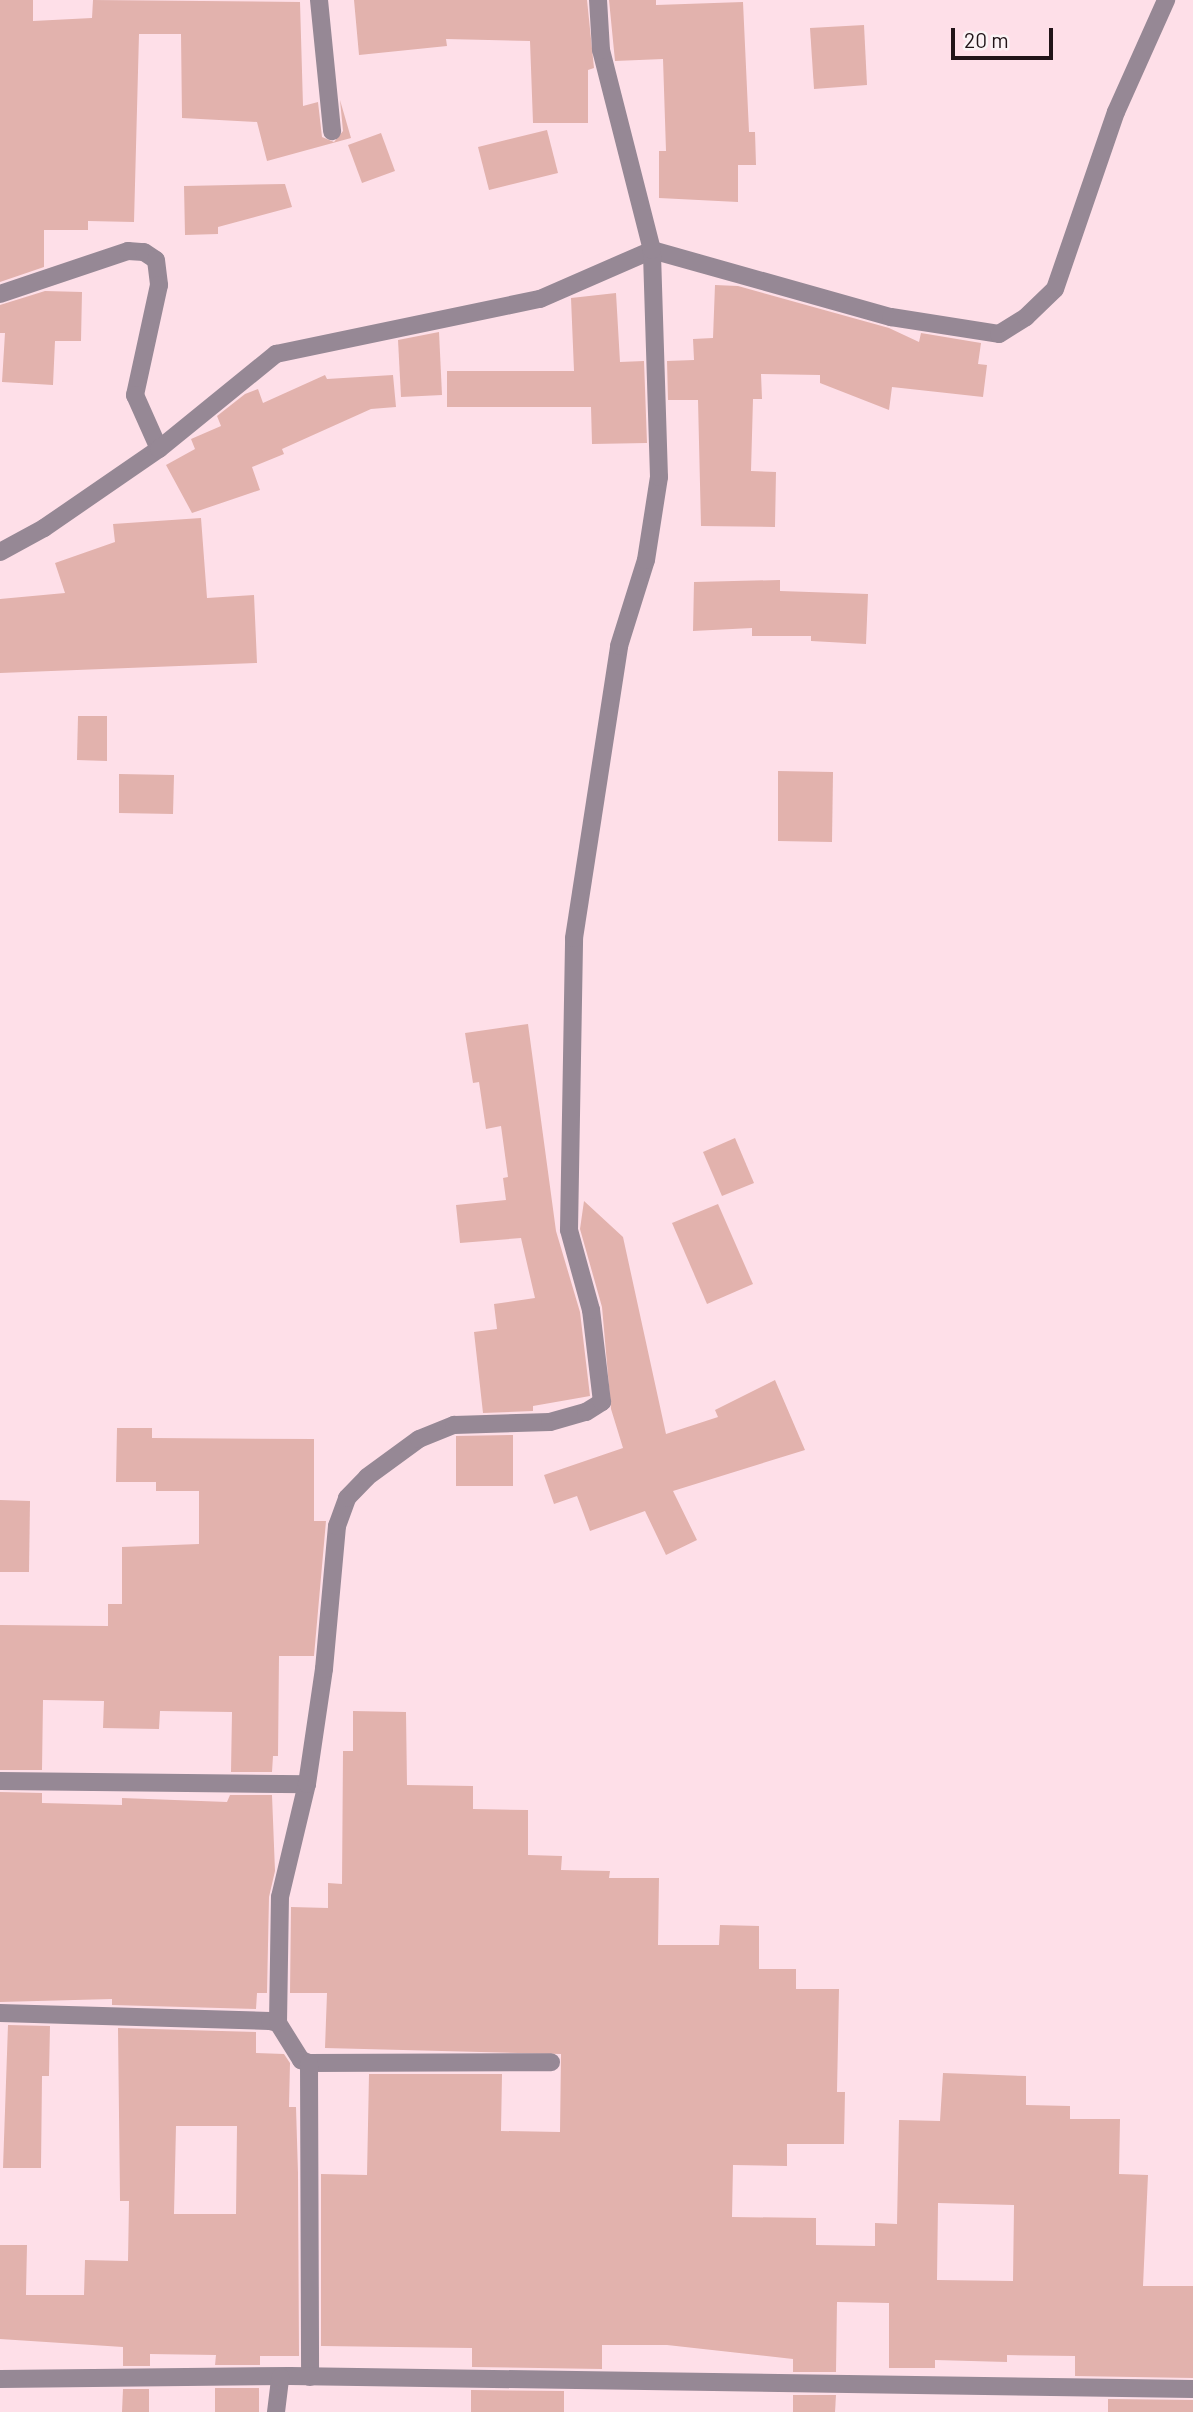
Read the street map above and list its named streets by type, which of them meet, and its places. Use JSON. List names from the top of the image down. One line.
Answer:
{"scale_bar":"20 m"}
